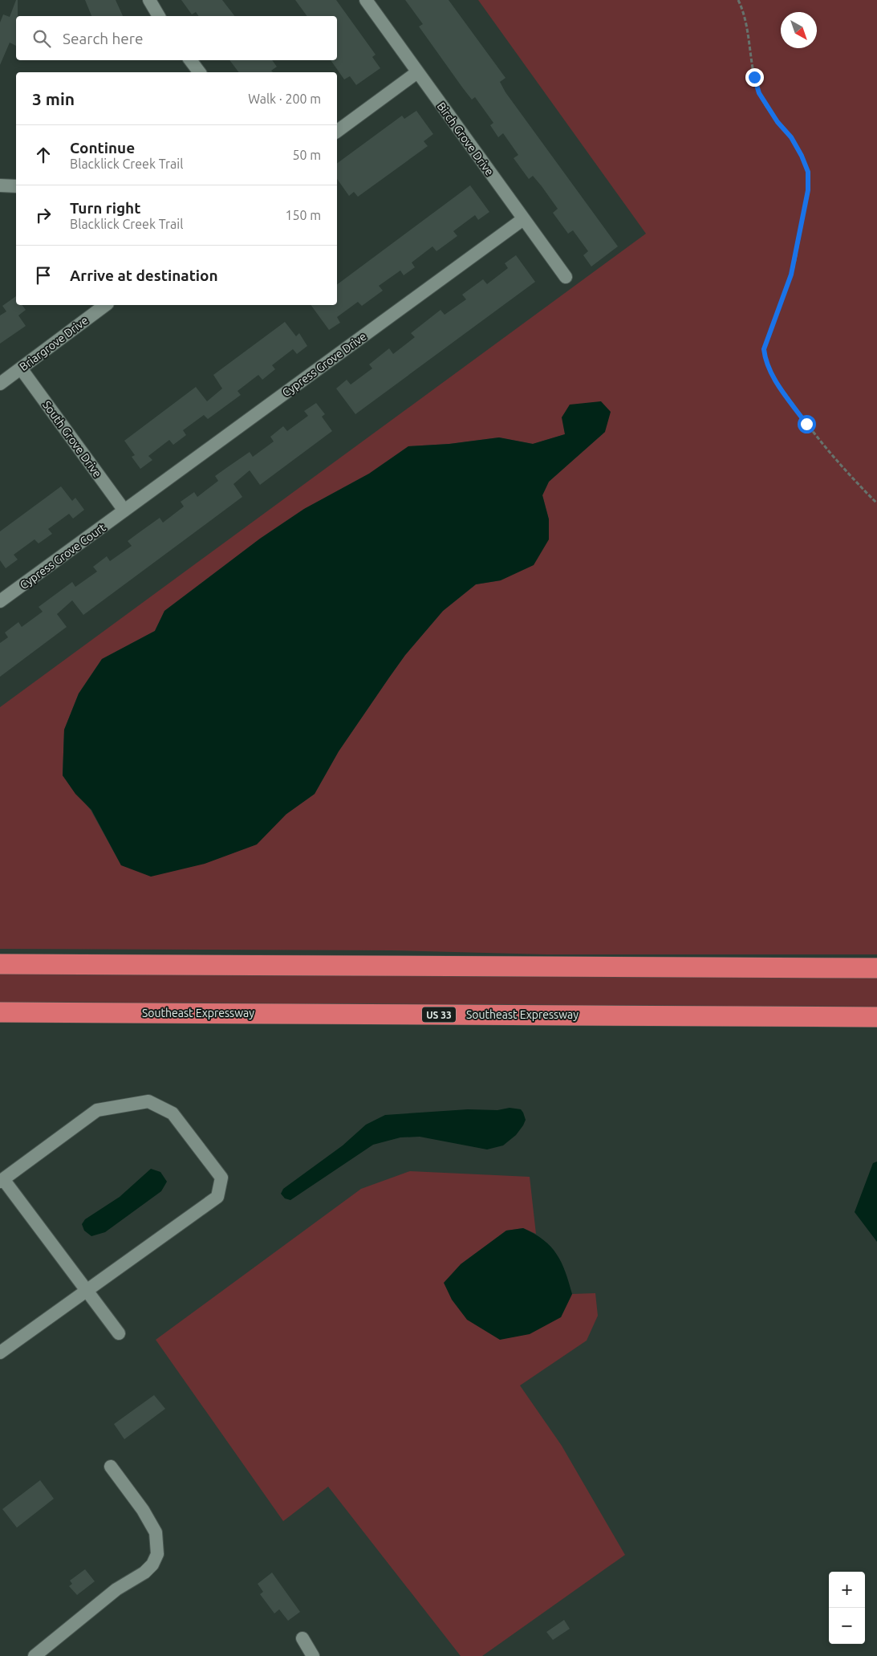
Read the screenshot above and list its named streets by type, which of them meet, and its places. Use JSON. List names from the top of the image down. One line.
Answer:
{"streets":{"highway":["Southeast Expressway","US 33"],"street":["Birch Grove Drive","Briargrove Drive","Cypress Grove Drive","South Grove Drive","Cypress Grove Court"]},"crossings":[["Birch Grove Drive","Cypress Grove Drive"],["Briargrove Drive","South Grove Drive"],["Cypress Grove Drive","South Grove Drive"],["Cypress Grove Drive","Cypress Grove Court"],["South Grove Drive","Cypress Grove Court"]],"north":"bottom right","page":{"search":"Search here","heading":["3 min","Walk · 200 m"],"list":[["Continue","Blacklick Creek Trail","50 m"],["Turn right","Blacklick Creek Trail","150 m"],"Arrive at destination"],"map_buttons":["+","−"]}}
